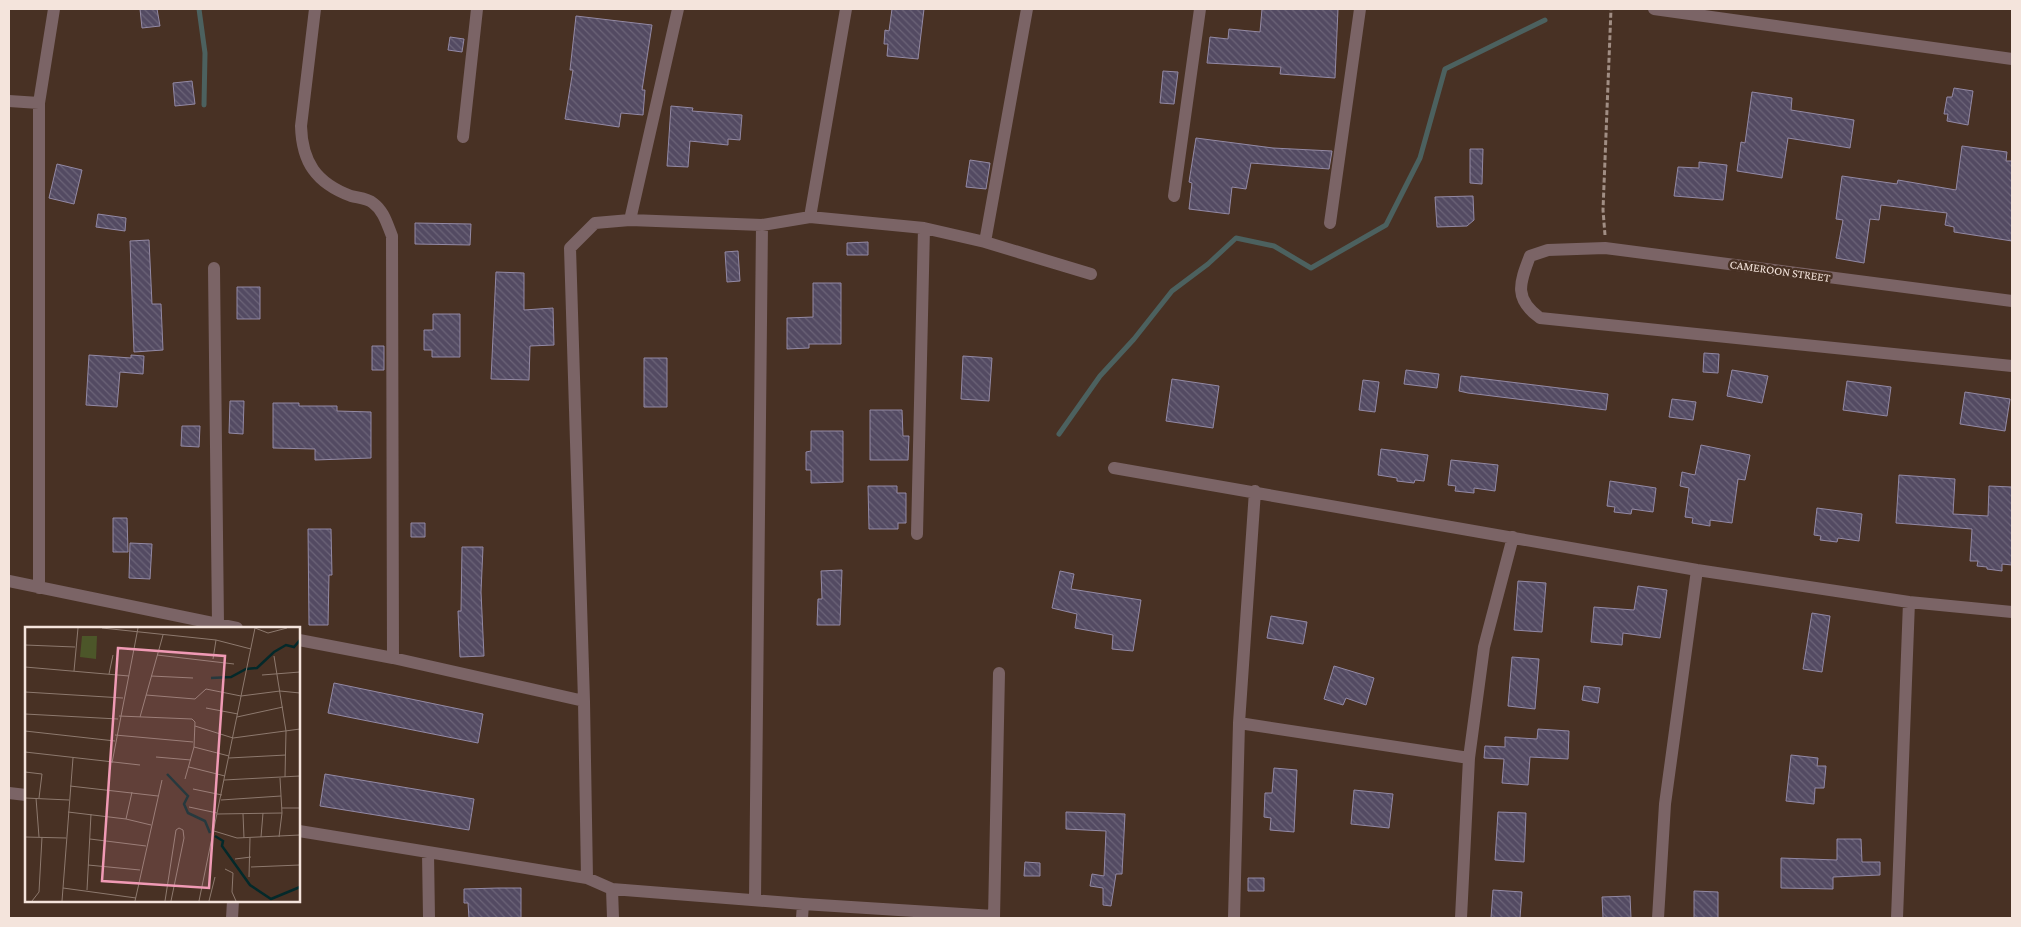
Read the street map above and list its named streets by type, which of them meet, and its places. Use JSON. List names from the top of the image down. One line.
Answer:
{"streets":{"street":["CAMEROON STREET"]}}
